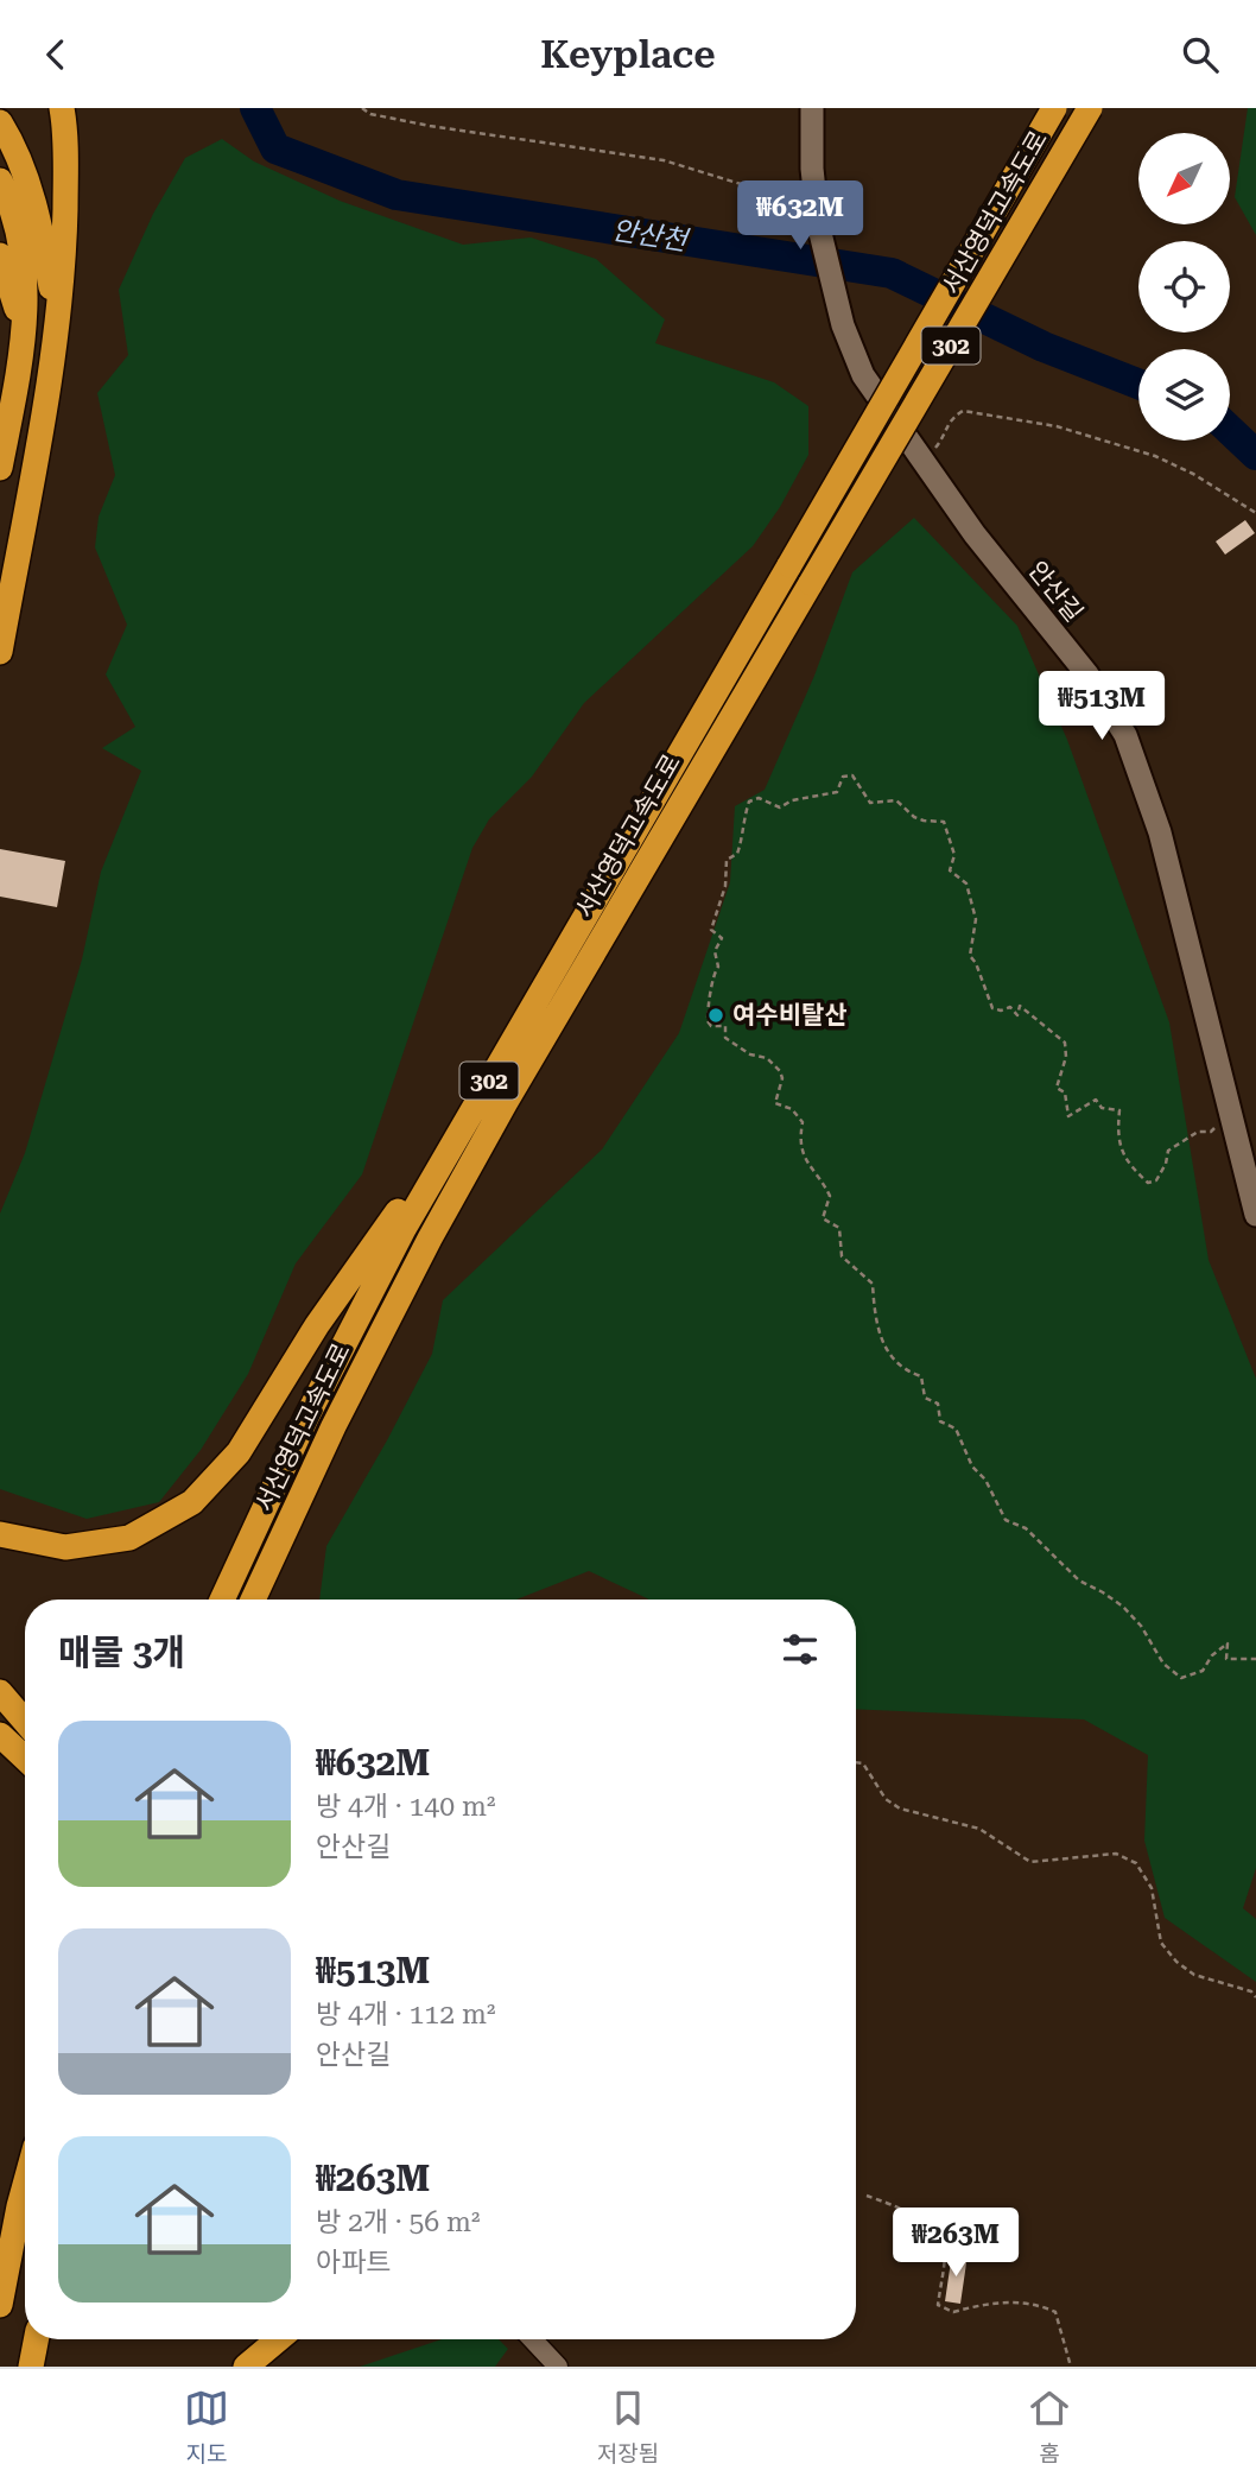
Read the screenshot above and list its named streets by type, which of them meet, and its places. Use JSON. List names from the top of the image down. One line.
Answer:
{"streets":{"highway":["서산영덕고속도로","302"],"street":["안산길"]},"water":["안산천"],"places":["여수비탈산"],"north":"bottom left","page":{"header":"Keyplace","price":["₩632M","₩513M","₩263M"],"heading":"매물 3개","list":[{"name":"₩632M","note":"방 4개 · 140 m² · 안산길"},{"name":"₩513M","note":"방 4개 · 112 m² · 안산길"},{"name":"₩263M","note":"방 2개 · 56 m² · 아파트"}],"tabs":["지도","저장됨","홈"]}}
